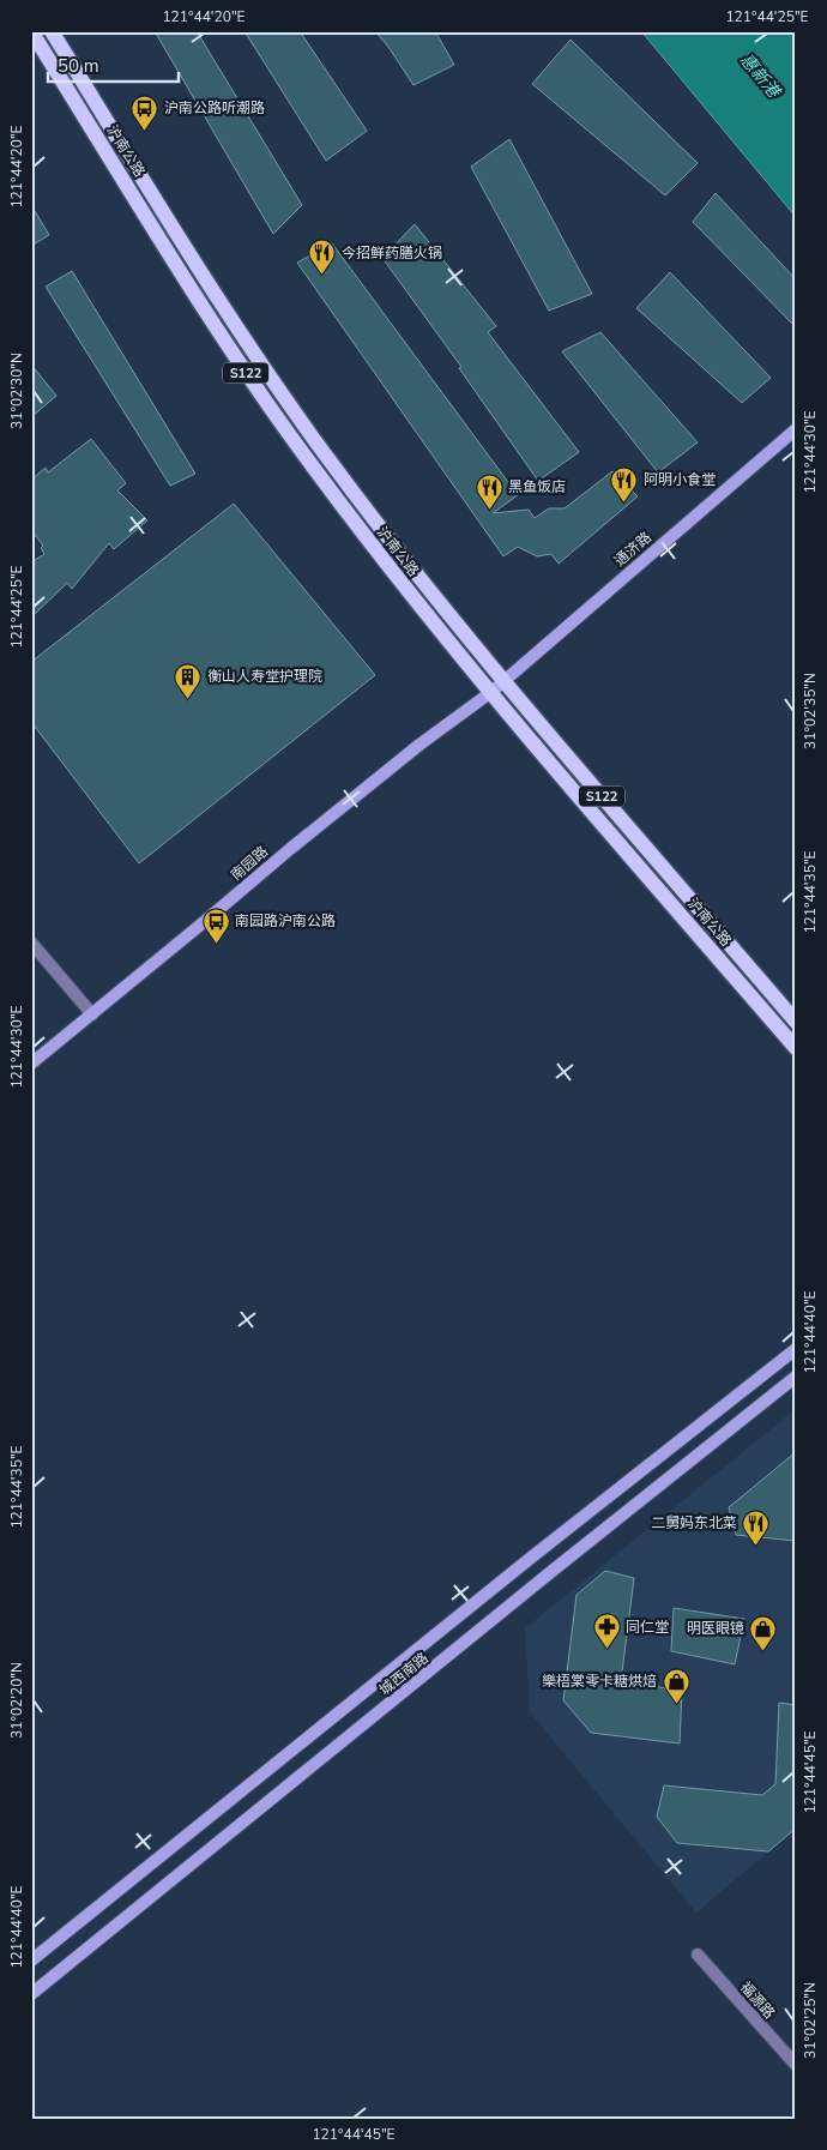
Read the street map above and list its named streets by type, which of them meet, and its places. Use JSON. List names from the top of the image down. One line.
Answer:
{"streets":{"main road":["沪南公路","S122","通济路","南园路","城西南路"],"street":["福源路"]},"crossings":[["沪南公路","通济路"],["沪南公路","南园路"],["通济路","南园路"]],"water":["惠新港"],"places":{"bus stop":["沪南公路听潮路","南园路沪南公路"],"restaurant":["今招鲜药膳火锅","阿明小食堂","黑鱼饭店","二舅妈东北菜"],"building":["衡山人寿堂护理院"],"pharmacy":["同仁堂"],"shop":["明医眼镜","樂梧棠零卡糖烘焙"]},"scale_bar":"50 m","coordinates":["121°44'20\"E","121°44'25\"E","31°02'30\"N","121°44'30\"E","31°02'35\"N","121°44'35\"E","121°44'40\"E","31°02'20\"N","121°44'45\"E","31°02'25\"N"]}
